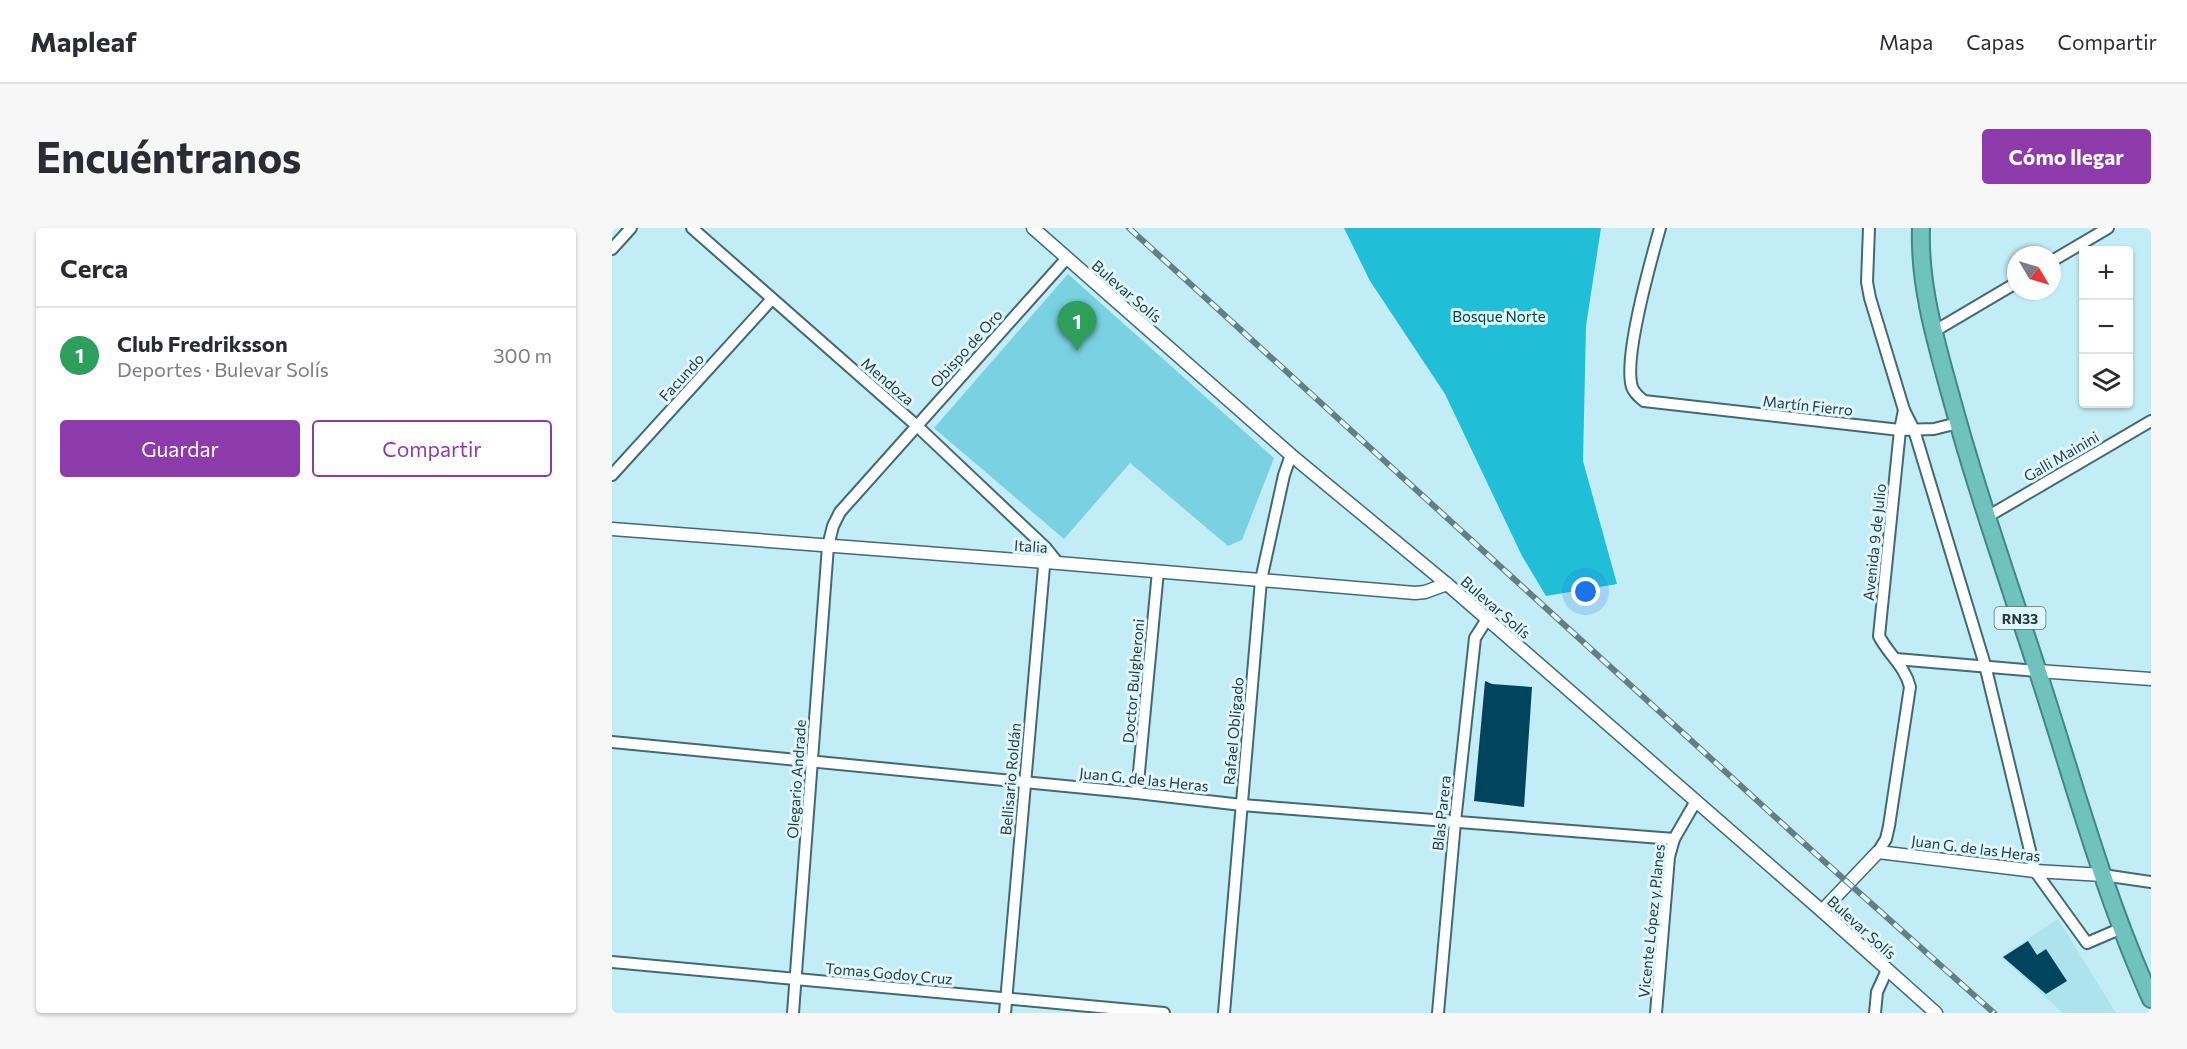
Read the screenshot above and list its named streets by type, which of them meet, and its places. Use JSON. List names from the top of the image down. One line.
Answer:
{"streets":{"highway":["RN33"],"street":["Bulevar Solís","Obispo de Oro","Facundo","Mendoza","Martín Fierro","Galli Mainini","Avenida 9 de Julio","Italia","Doctor Bulgheroni","Rafael Obligado","Olegario Andrade","Bellisario Roldán","Juan G. de las Heras","Blas Parera","Vicente López y Planes","Tomas Godoy Cruz"]},"crossings":[["Bulevar Solís","Obispo de Oro"],["Bulevar Solís","Italia"],["Bulevar Solís","Rafael Obligado"],["Bulevar Solís","Blas Parera"],["Bulevar Solís","Vicente López y Planes"],["Obispo de Oro","Mendoza"],["Obispo de Oro","Italia"],["Obispo de Oro","Olegario Andrade"],["Facundo","Mendoza"],["Mendoza","Italia"],["Mendoza","Bellisario Roldán"],["Martín Fierro","Avenida 9 de Julio"],["Martín Fierro","RN33"],["Galli Mainini","RN33"],["Avenida 9 de Julio","Juan G. de las Heras"],["Italia","Doctor Bulgheroni"],["Italia","Rafael Obligado"],["Italia","Olegario Andrade"],["Italia","Bellisario Roldán"],["RN33","Juan G. de las Heras"],["Doctor Bulgheroni","Juan G. de las Heras"],["Rafael Obligado","Juan G. de las Heras"],["Olegario Andrade","Juan G. de las Heras"],["Olegario Andrade","Tomas Godoy Cruz"],["Bellisario Roldán","Juan G. de las Heras"],["Bellisario Roldán","Tomas Godoy Cruz"],["Juan G. de las Heras","Blas Parera"],["Juan G. de las Heras","Vicente López y Planes"]],"parks":["Bosque Norte"],"north":"bottom right","page":{"header":"Mapleaf","nav":["Mapa","Capas","Compartir"],"buttons":["Cómo llegar",["Guardar","Compartir"]],"title":"Encuéntranos","heading":"Cerca","map_buttons":["+","−"],"pins":"1","list":[{"mark":"1","name":"Club Fredriksson","note":"Deportes · Bulevar Solís","value":"300 m"}]}}
